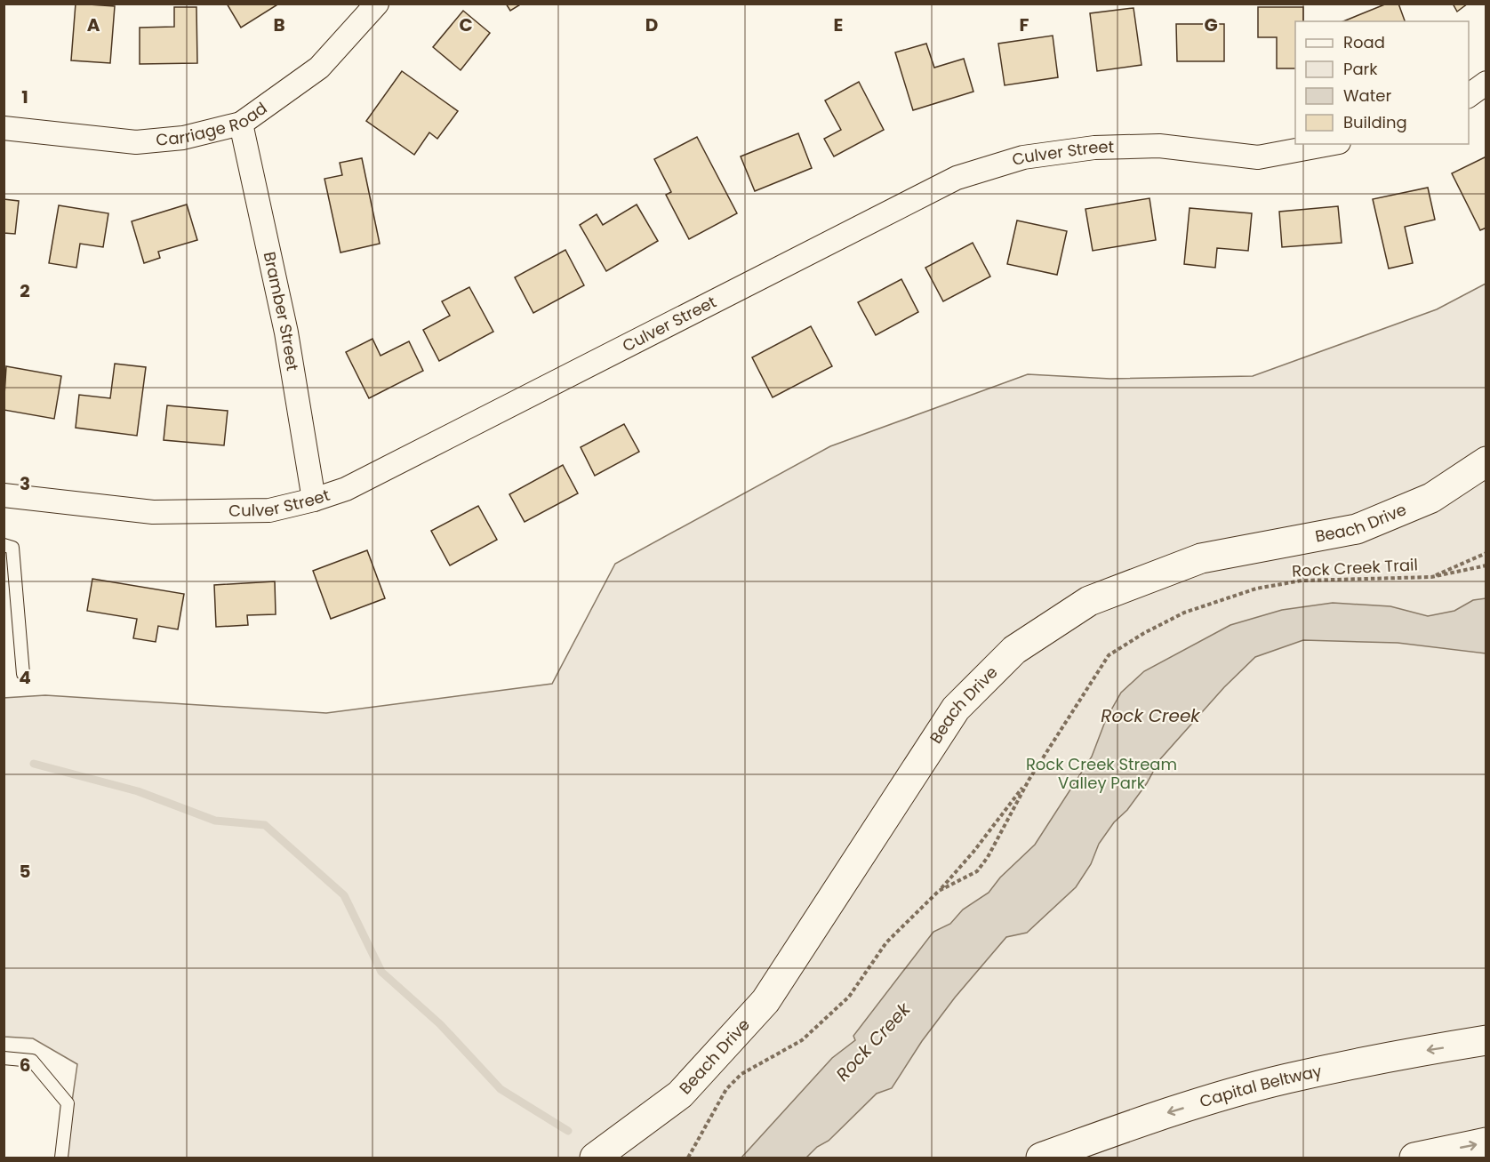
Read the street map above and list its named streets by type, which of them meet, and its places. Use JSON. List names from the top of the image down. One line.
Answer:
{"streets":{"main road":["Beach Drive","Capital Beltway"],"street":["Carriage Road","Culver Street","Bramber Street"],"path":["Rock Creek Trail"]},"crossings":[["Carriage Road","Bramber Street"],["Culver Street","Bramber Street"]],"one_way":["Capital Beltway"],"water":["Rock Creek"],"parks":["Rock Creek Stream Valley Park"],"legend":["Road","Park","Water","Building"],"grid":{"columns":["A","B","C","D","E","F","G"],"rows":["1","2","3","4","5","6"]}}
